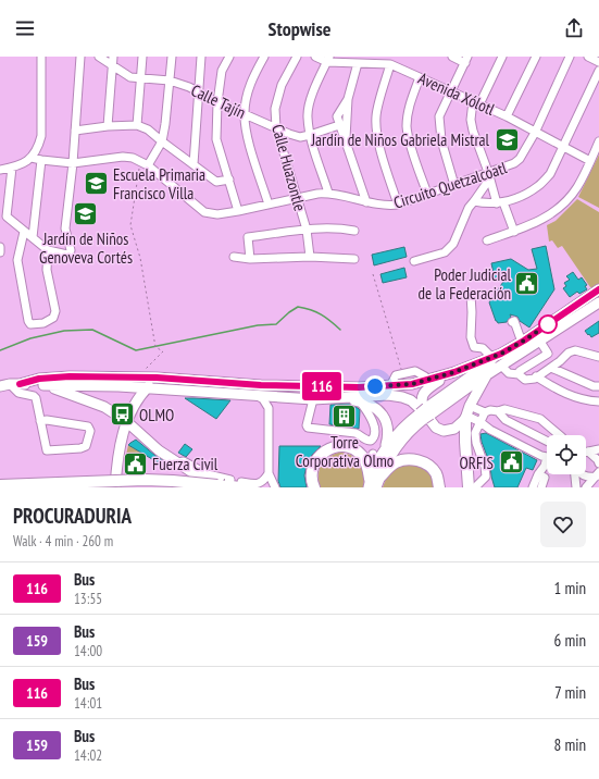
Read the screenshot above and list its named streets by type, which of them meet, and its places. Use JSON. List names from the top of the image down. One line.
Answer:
{"streets":{"street":["Avenida Xólotl","Calle Tajín","Calle Huazontle","Circuito Quetzalcóatl"]},"crossings":[["Avenida Xólotl","Circuito Quetzalcóatl"],["Calle Tajín","Calle Huazontle"],["Calle Huazontle","Circuito Quetzalcóatl"]],"places":{"school or university":["Jardín de Niños Gabriela Mistral","Escuela Primaria Francisco Villa","Jardín de Niños Genoveva Cortés"],"public building":["Poder Judicial de la Federación","ORFIS","Fuerza Civil"],"bus stop":["OLMO"],"building":["Torre Corporativa Olmo"]},"lines":["bus line 116"],"page":{"header":"Stopwise","on_map":"116","heading":["PROCURADURIA","Walk · 4 min · 260 m"],"list":[{"mark":"116","name":"Bus","note":"13:55","value":"1 min"},{"mark":"159","name":"Bus","note":"14:00","value":"6 min"},{"mark":"116","name":"Bus","note":"14:01","value":"7 min"},{"mark":"159","name":"Bus","note":"14:02","value":"8 min"}]}}
